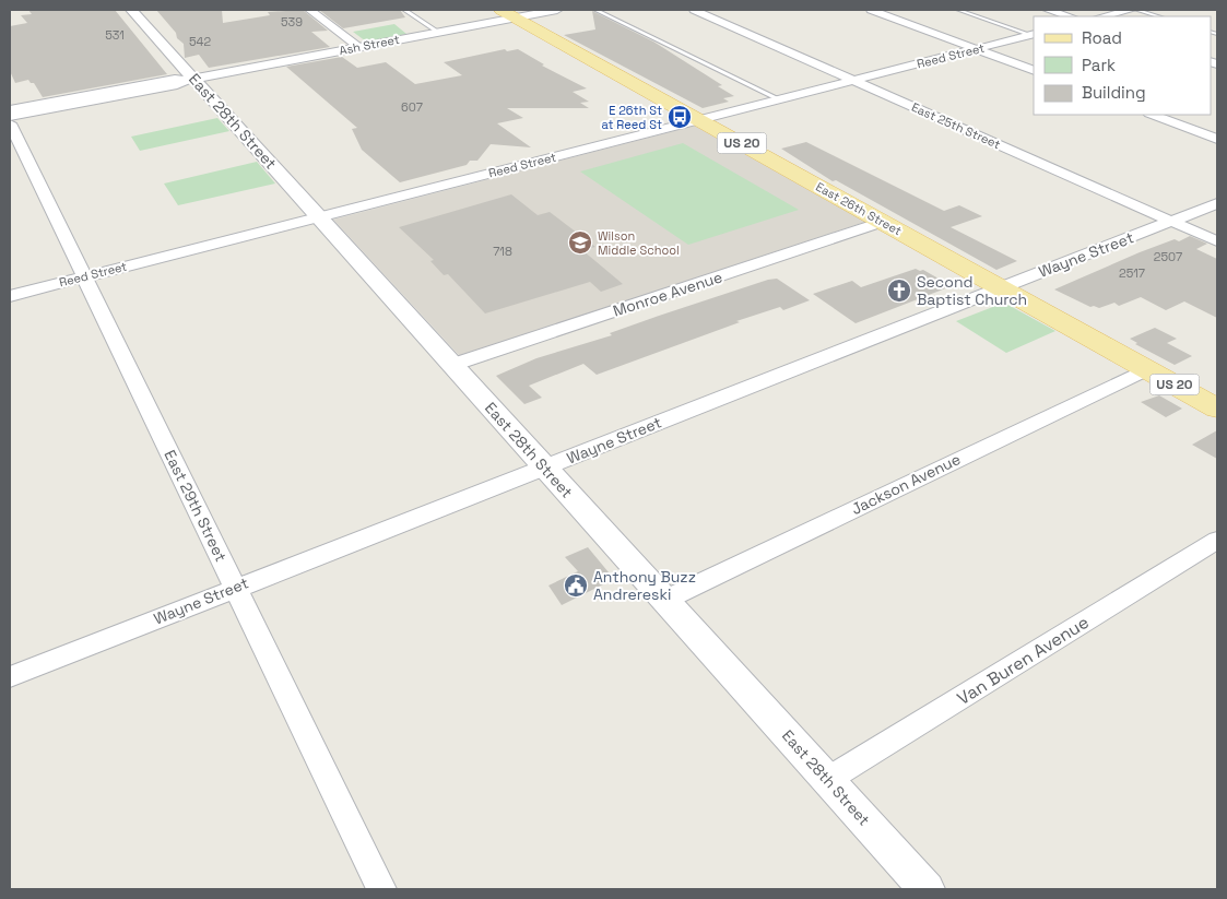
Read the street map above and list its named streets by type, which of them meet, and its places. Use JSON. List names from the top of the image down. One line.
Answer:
{"streets":{"main road":["US 20","East 26th Street"],"street":["Ash Street","Reed Street","East 28th Street","East 25th Street","Wayne Street","Monroe Avenue","Jackson Avenue","East 29th Street","Van Buren Avenue"]},"crossings":[["Ash Street","East 28th Street"],["Ash Street","East 26th Street"],["Reed Street","East 28th Street"],["Reed Street","East 25th Street"],["Reed Street","East 26th Street"],["Reed Street","East 29th Street"],["East 28th Street","Wayne Street"],["East 28th Street","Monroe Avenue"],["East 28th Street","Jackson Avenue"],["East 28th Street","Van Buren Avenue"],["East 25th Street","Wayne Street"],["East 26th Street","Wayne Street"],["East 26th Street","Monroe Avenue"],["East 26th Street","Jackson Avenue"],["Wayne Street","East 29th Street"]],"places":{"bus stop":["E 26th St at Reed St"],"school or university":["Wilson Middle School"],"church":["Second Baptist Church"],"public building":["Anthony Buzz Andrereski"]},"house_numbers":["539","531","542","607","718","2507","2517"],"legend":["Road","Park","Building"]}
